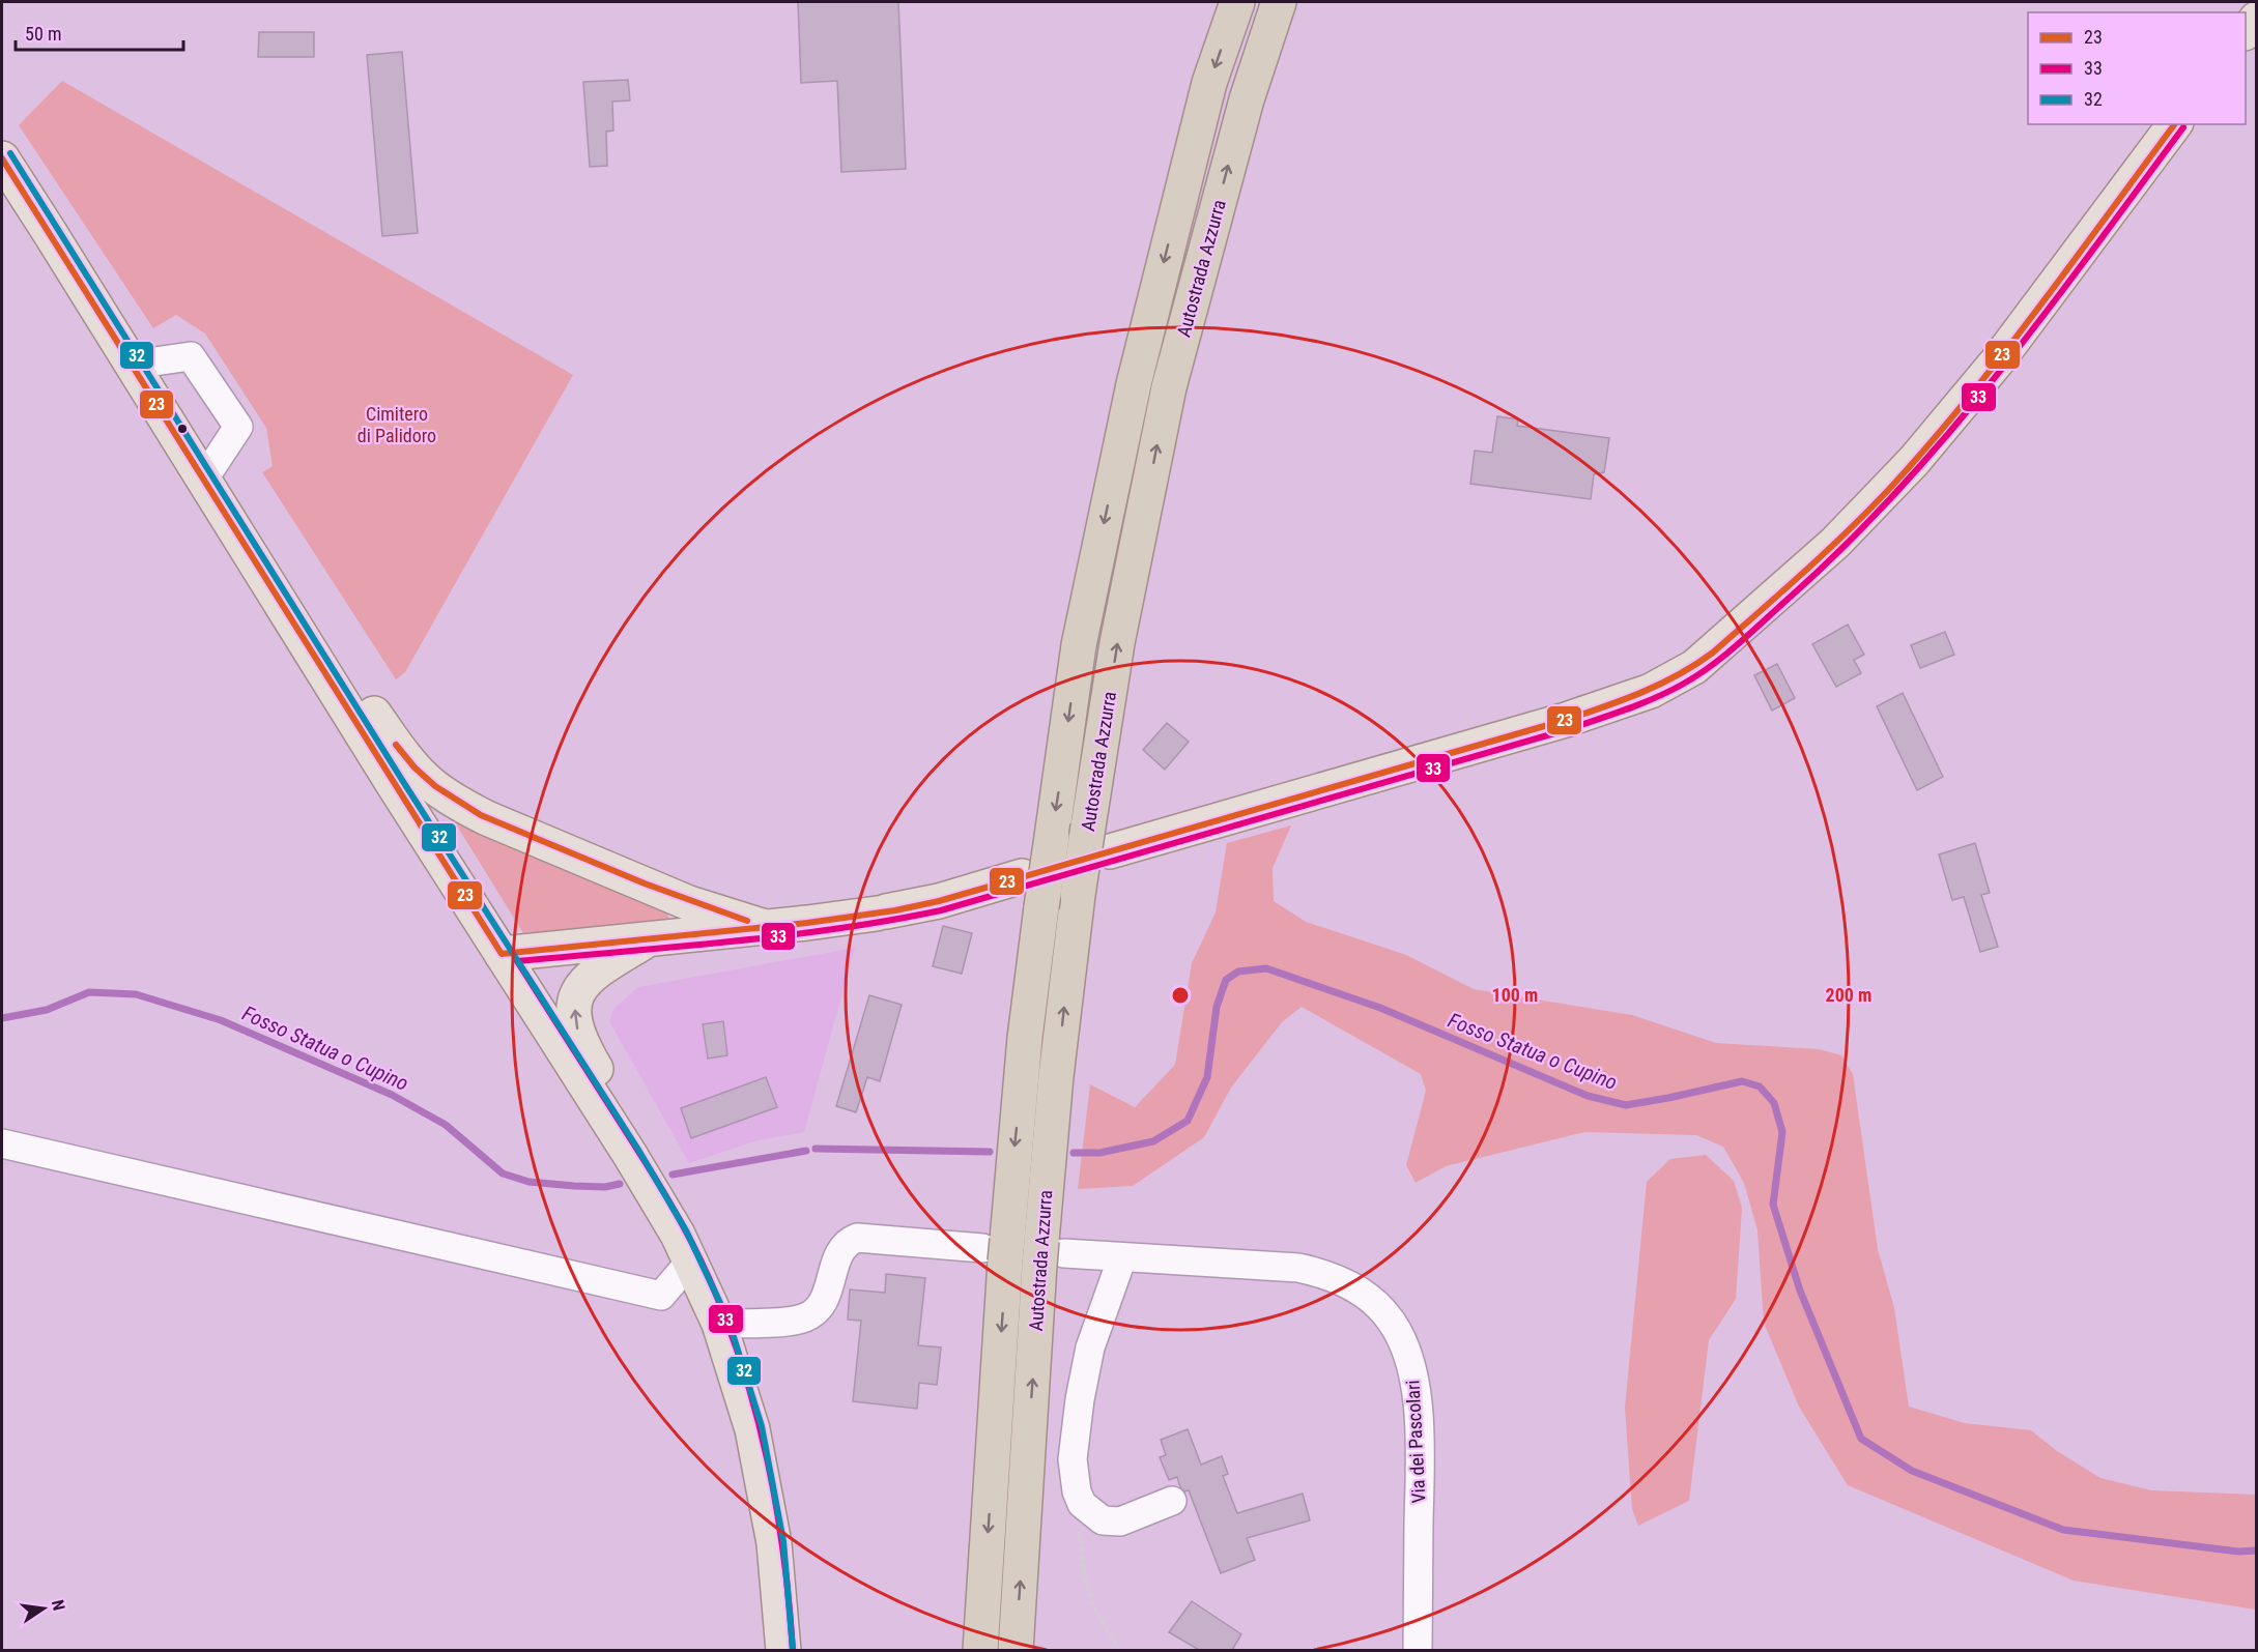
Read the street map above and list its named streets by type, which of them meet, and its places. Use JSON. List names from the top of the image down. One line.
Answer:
{"streets":{"highway":["Autostrada Azzurra"],"street":["Via dei Pascolari"]},"crossings":[["Autostrada Azzurra","Via dei Pascolari"]],"water":["Fosso Statua o Cupino"],"parks":["Cimitero di Palidoro"],"lines":["transit line 23","transit line 33","transit line 32"],"legend":["23","33","32"],"scale_bar":"50 m","north":"right","rings":["100 m","200 m"]}
